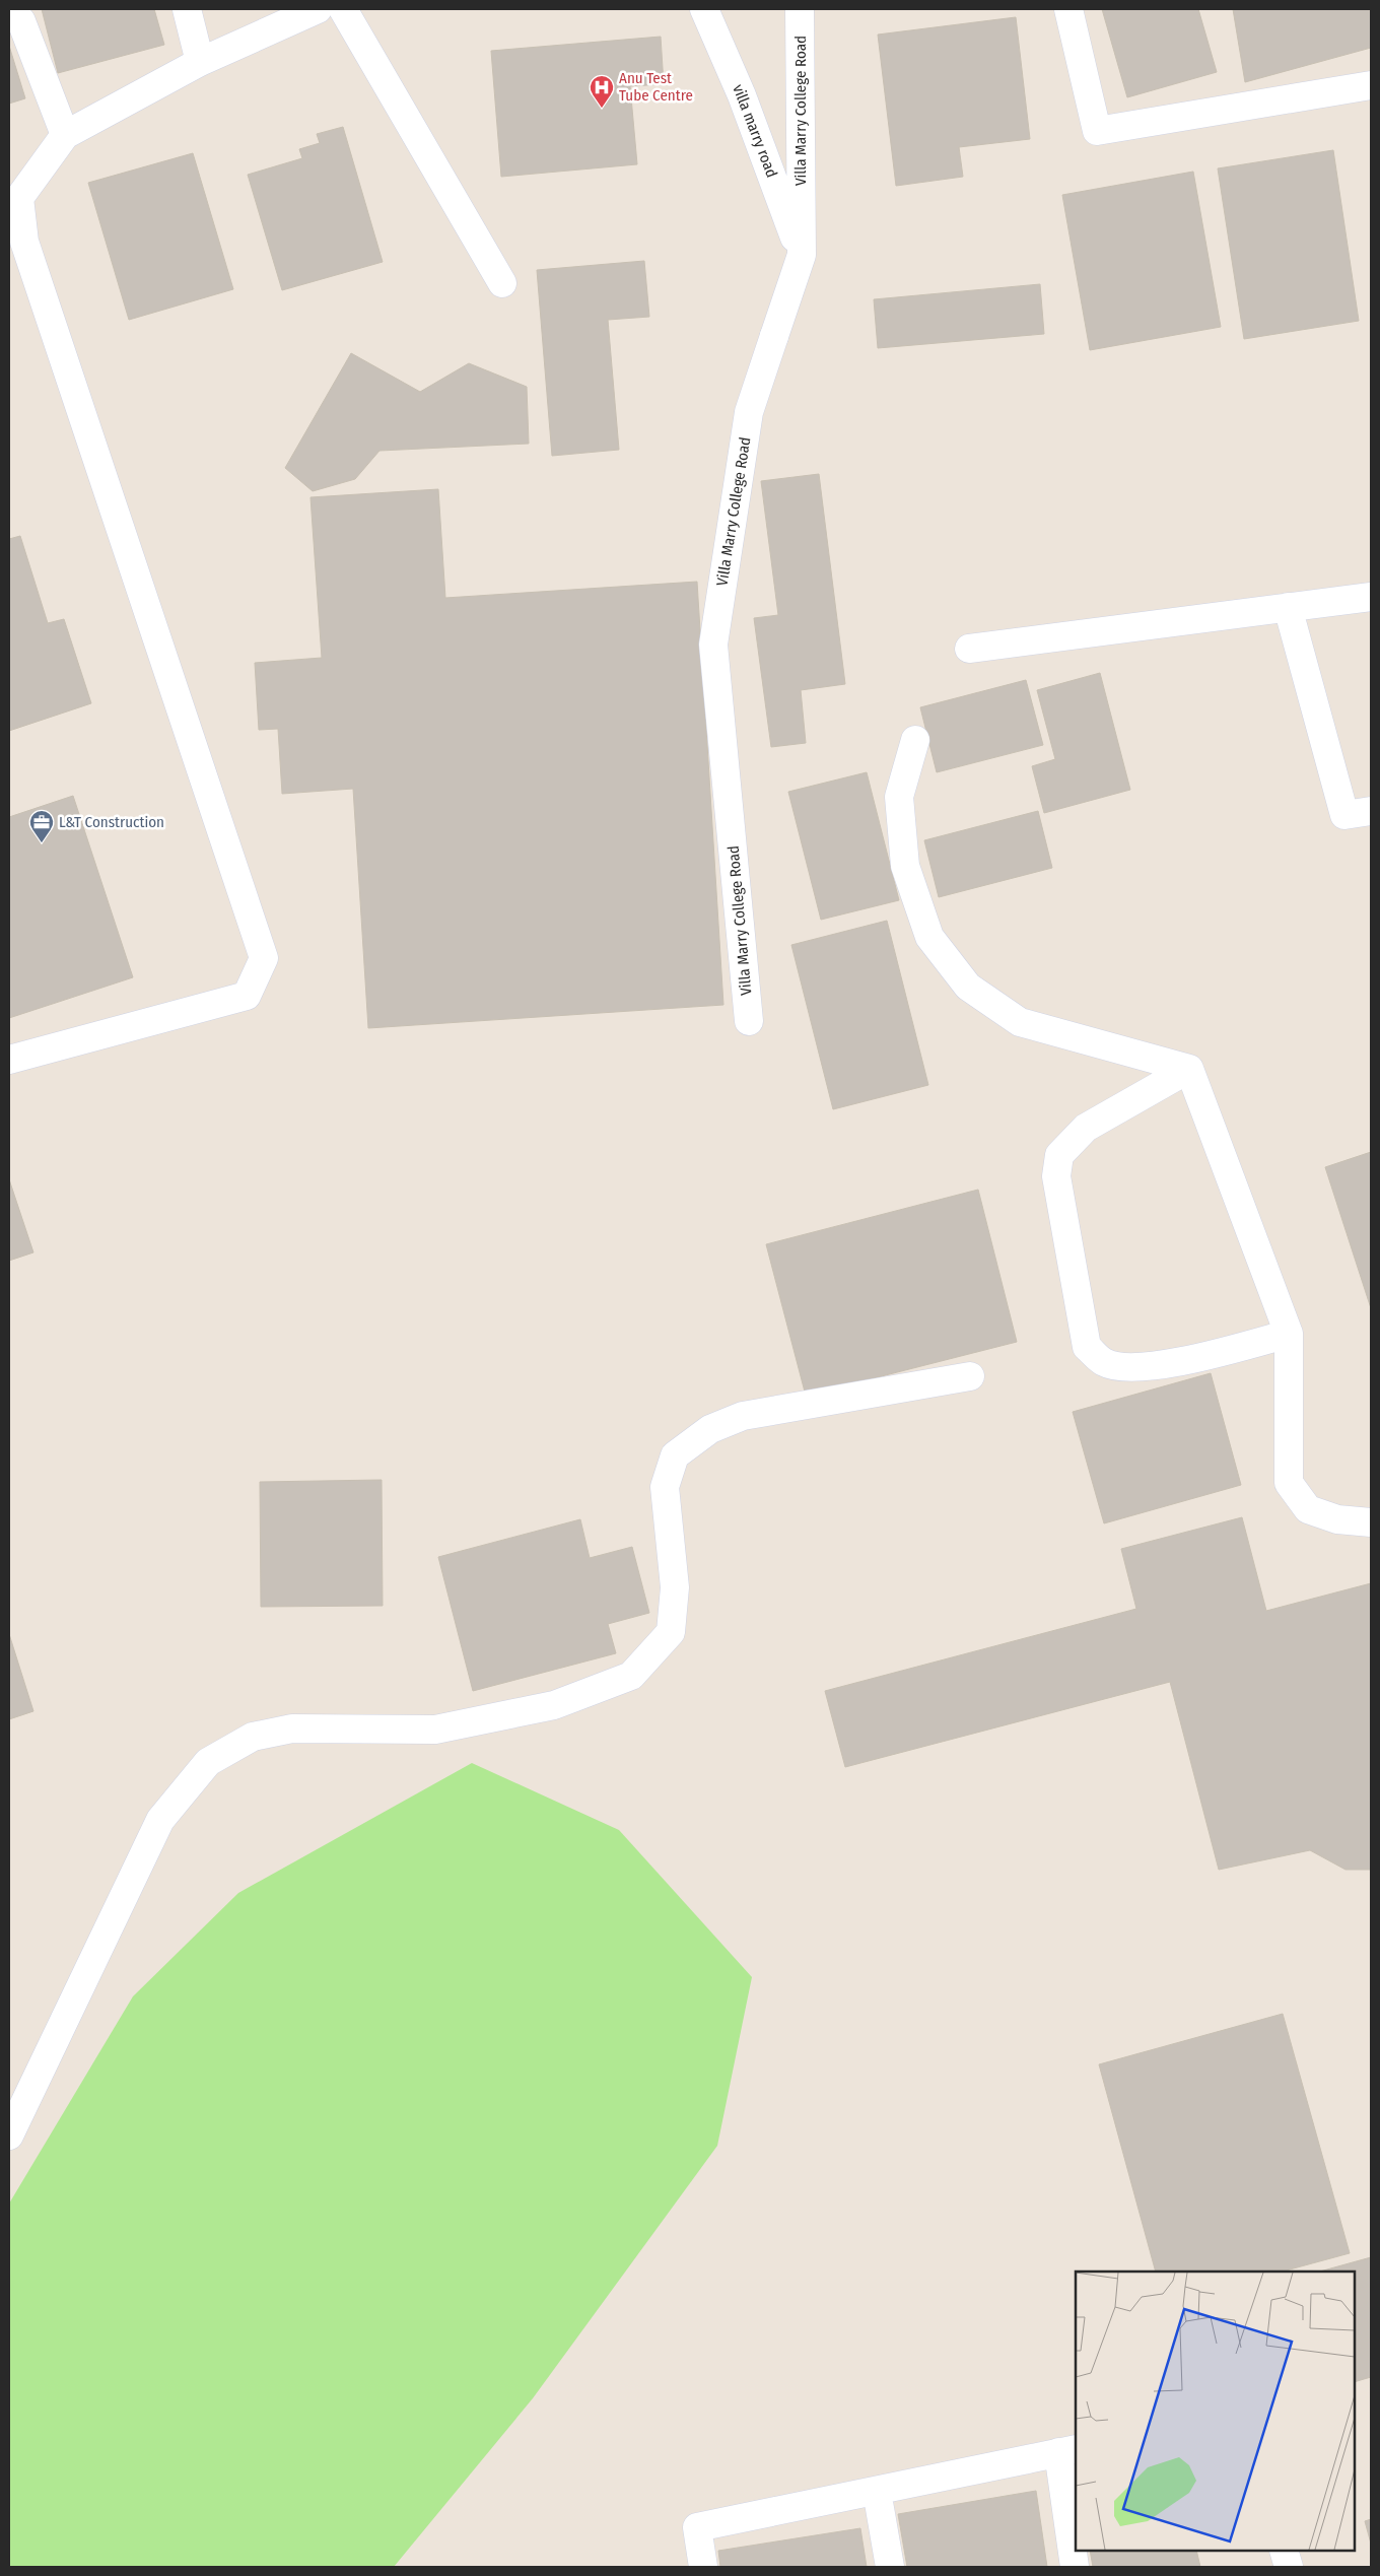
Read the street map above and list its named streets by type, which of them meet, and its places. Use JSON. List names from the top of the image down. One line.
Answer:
{"streets":{"street":["Villa Marry College Road","villa marry road"]},"crossings":[["Villa Marry College Road","villa marry road"]],"places":{"hospital":["Anu Test Tube Centre"],"office":["L&T Construction"]}}
